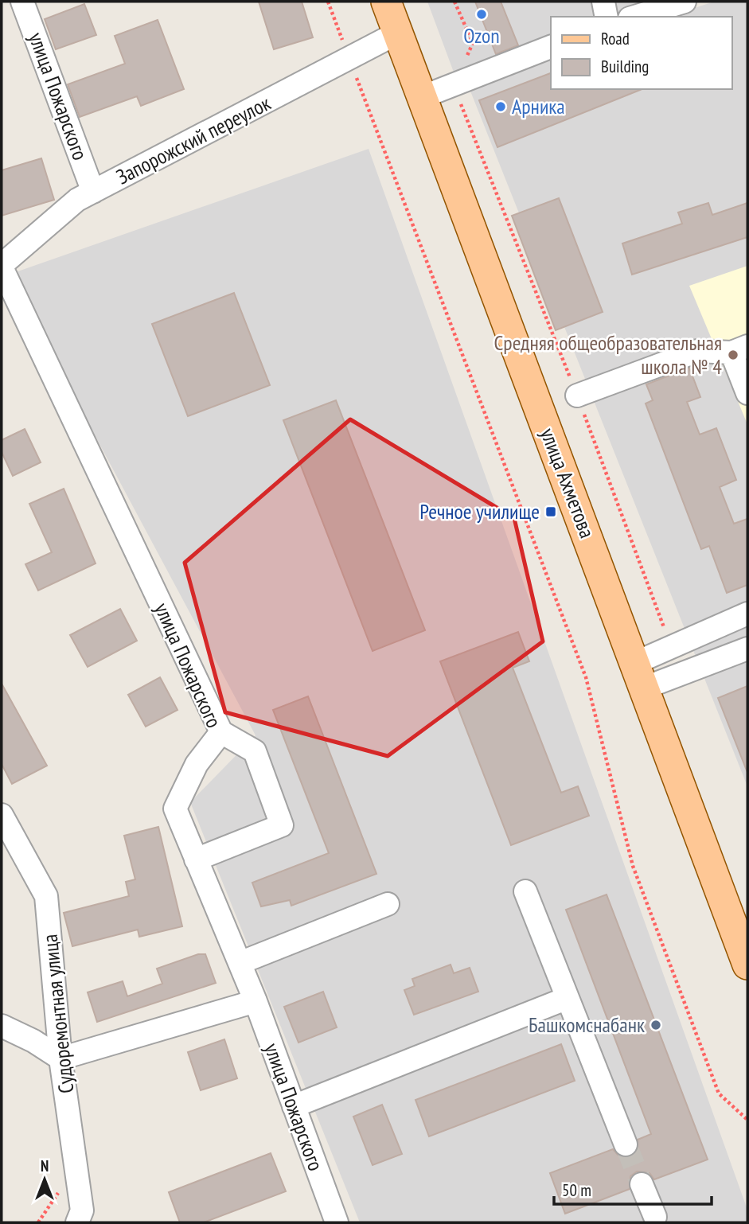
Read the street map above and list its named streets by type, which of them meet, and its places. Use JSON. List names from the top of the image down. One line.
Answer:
{"streets":{"main road":["улица Ахметова"],"street":["улица Пожарского","Запорожский переулок","Судоремонтная улица"]},"crossings":[["улица Пожарского","Запорожский переулок"],["Запорожский переулок","улица Ахметова"]],"places":{"other":["Ozon","Арника","Средняя общеобразовательная школа № 4","Башкомснабанк"],"transit":["Речное училище"]},"legend":["Road","Building"],"scale_bar":"50 m","north":"top"}
